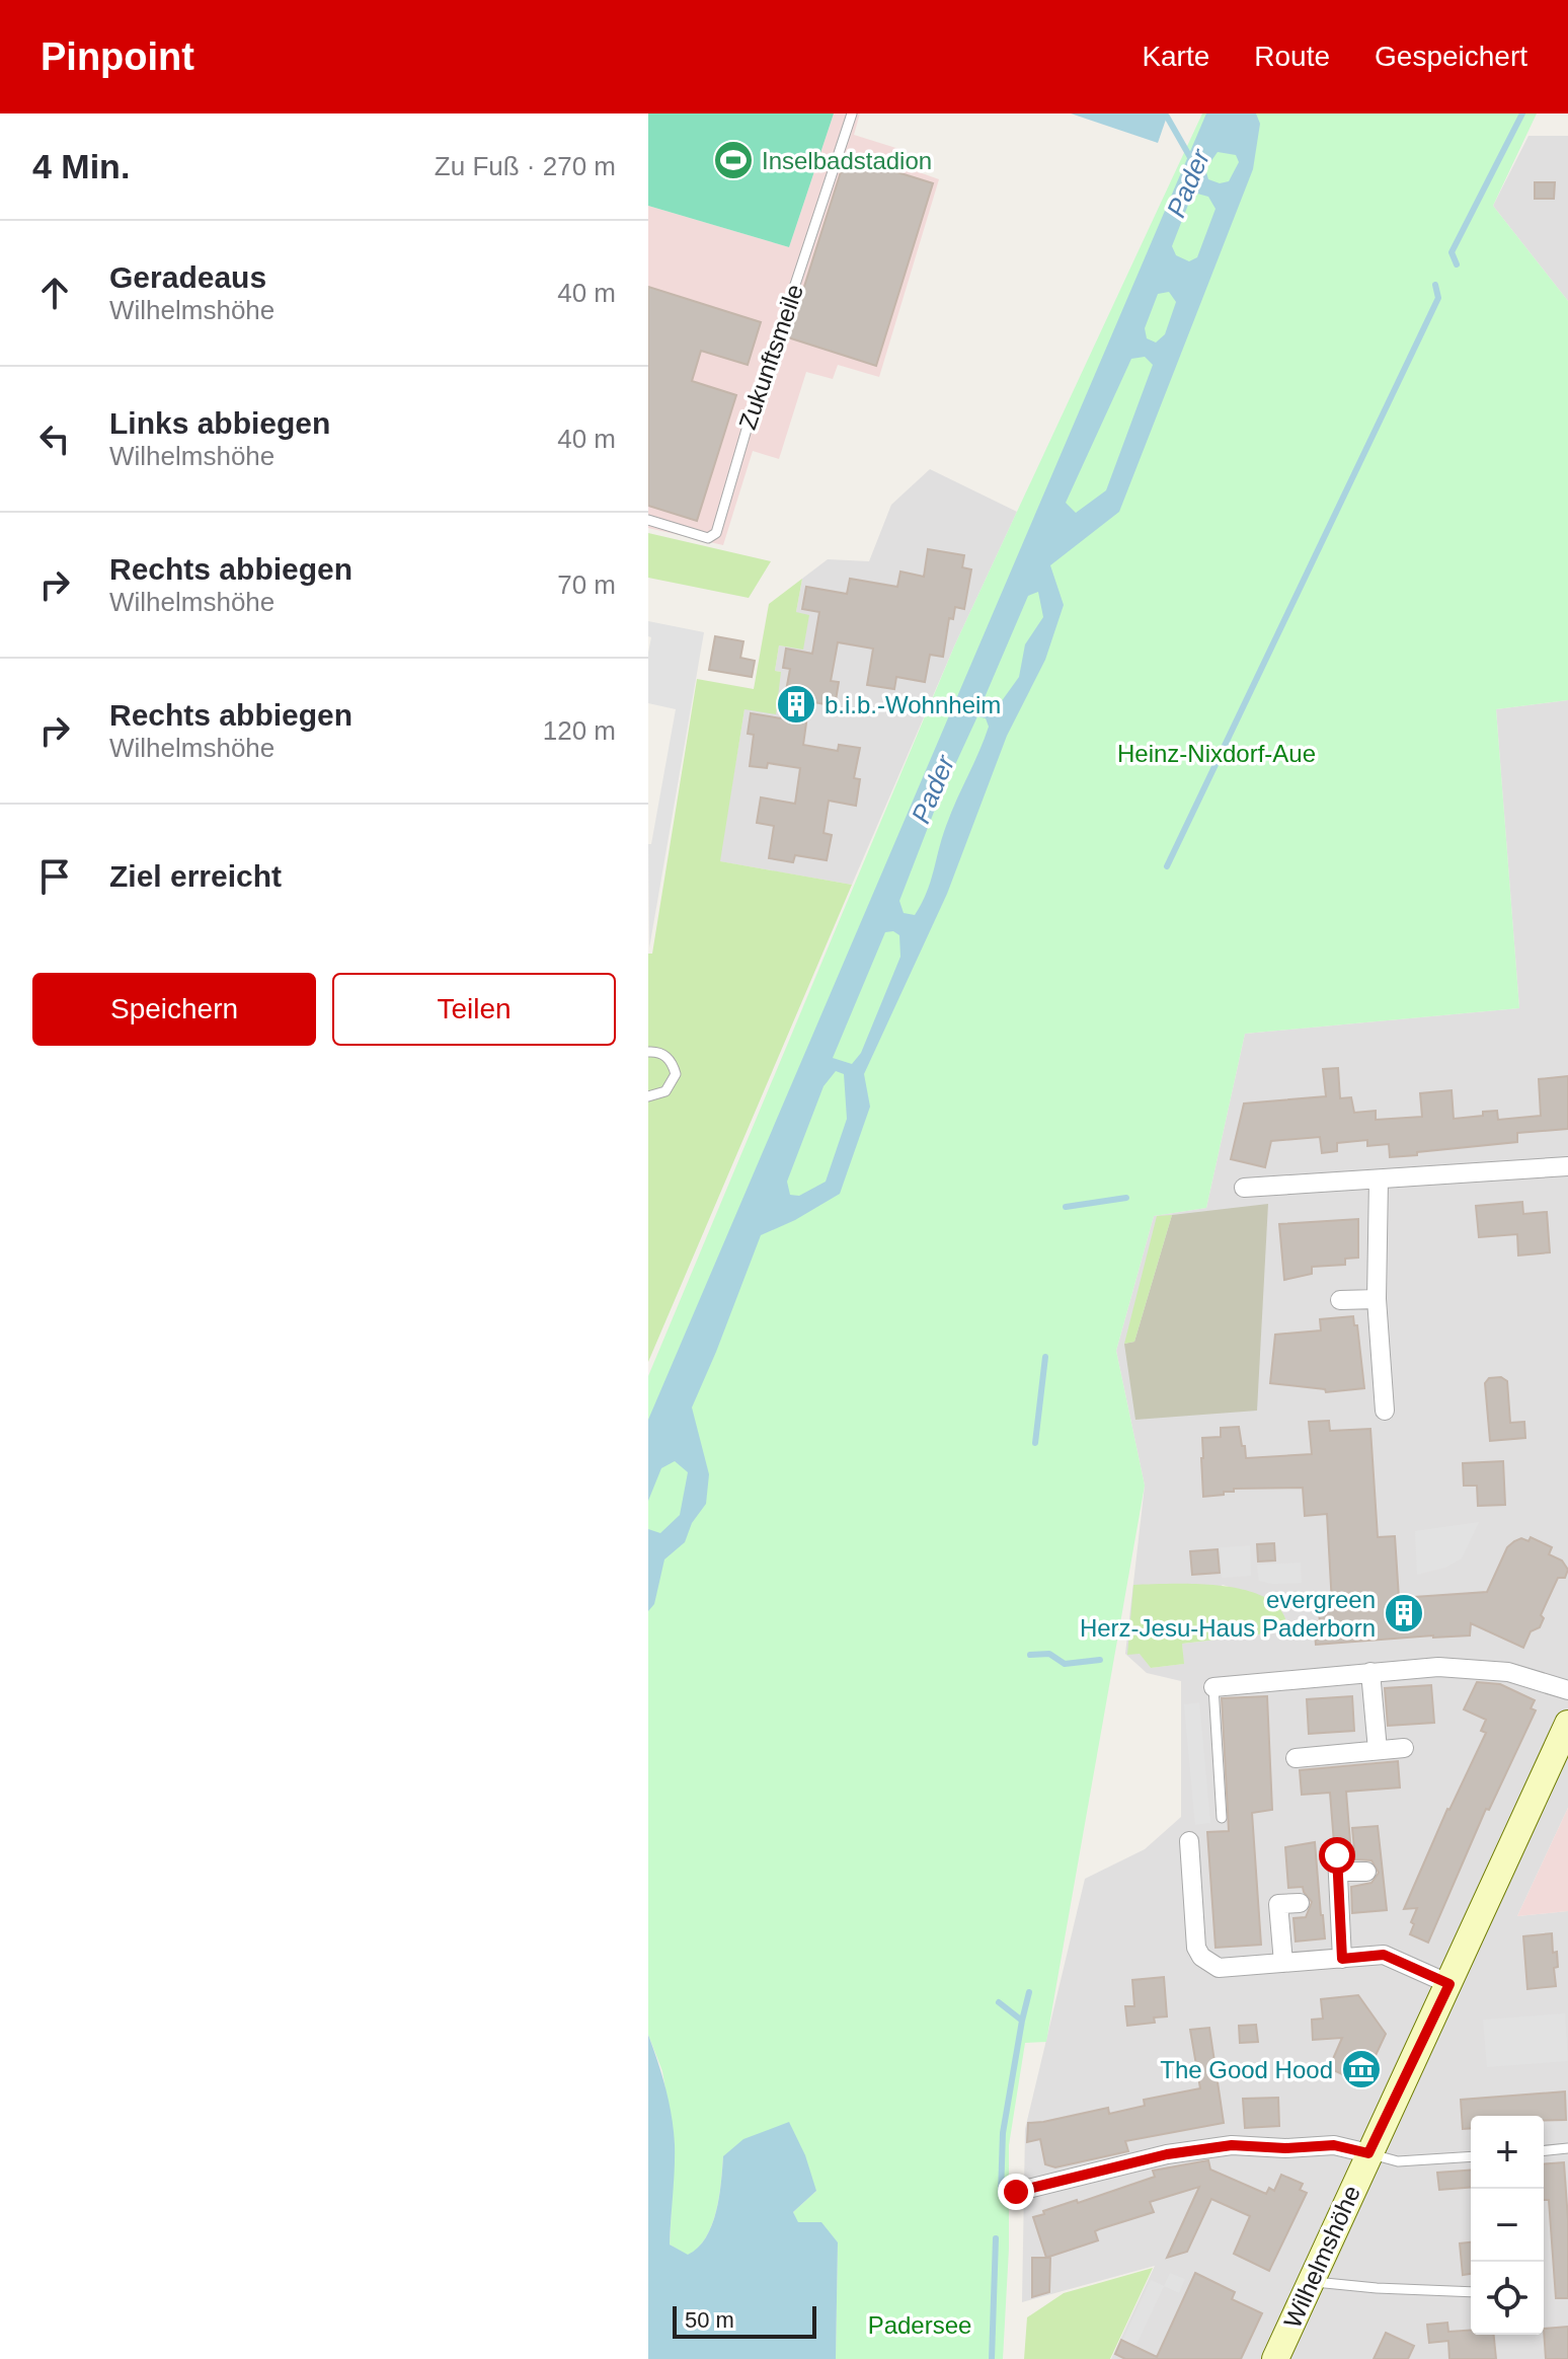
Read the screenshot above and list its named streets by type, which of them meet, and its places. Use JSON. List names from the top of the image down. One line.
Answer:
{"streets":{"main road":["Wilhelmshöhe"],"lane":["Zukunftsmeile"]},"water":["Pader"],"parks":["Heinz-Nixdorf-Aue","Padersee"],"places":{"sports":["Inselbadstadion"],"building":["b.i.b.-Wohnheim","evergreen Herz-Jesu-Haus Paderborn"],"museum":["The Good Hood"]},"scale_bar":"50 m","page":{"header":"Pinpoint","nav":["Karte","Route","Gespeichert"],"heading":["4 Min.","Zu Fuß · 270 m"],"list":[["Geradeaus","Wilhelmshöhe","40 m"],["Links abbiegen","Wilhelmshöhe","40 m"],["Rechts abbiegen","Wilhelmshöhe","70 m"],["Rechts abbiegen","Wilhelmshöhe","120 m"],"Ziel erreicht"],"buttons":["Speichern","Teilen"],"map_buttons":["+","−"],"scale":"50 m"}}
